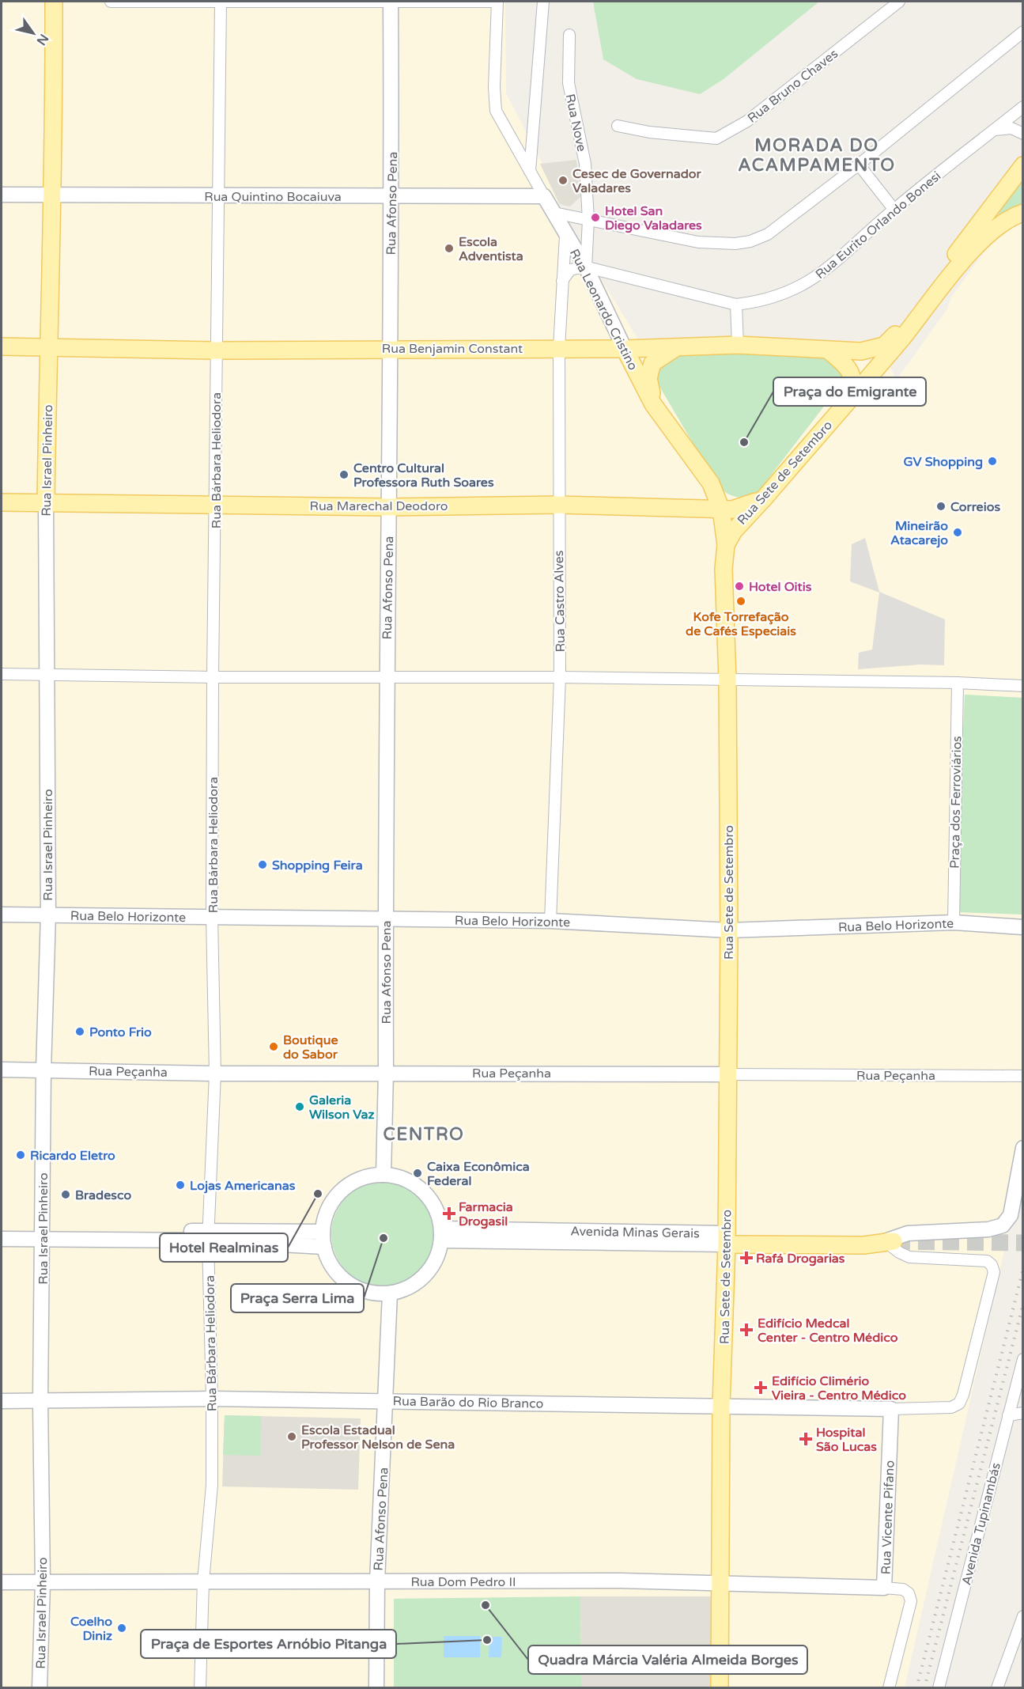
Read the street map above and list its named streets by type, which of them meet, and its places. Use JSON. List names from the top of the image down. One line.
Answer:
{"streets":{"main road":["Rua Leonardo Cristino","Rua Benjamin Constant","Rua Israel Pinheiro","Rua Sete de Setembro","Rua Marechal Deodoro","Avenida Minas Gerais"],"street":["Rua Bruno Chaves","Rua Nove","Rua Quintino Bocaiuva","Rua Afonso Pena","Rua Eurito Orlando Bonesi","Rua Bárbara Heliodora","Rua Castro Alves","Praça dos Ferroviários","Rua Belo Horizonte","Rua Peçanha","Rua Barão do Rio Branco","Rua Vicente Pifano","Avenida Tupinambás","Rua Dom Pedro II"]},"crossings":[["Rua Nove","Rua Eurito Orlando Bonesi"],["Rua Nove","Rua Leonardo Cristino"],["Rua Quintino Bocaiuva","Rua Afonso Pena"],["Rua Quintino Bocaiuva","Rua Leonardo Cristino"],["Rua Quintino Bocaiuva","Rua Israel Pinheiro"],["Rua Quintino Bocaiuva","Rua Bárbara Heliodora"],["Rua Afonso Pena","Rua Benjamin Constant"],["Rua Afonso Pena","Rua Marechal Deodoro"],["Rua Afonso Pena","Rua Belo Horizonte"],["Rua Afonso Pena","Rua Peçanha"],["Rua Afonso Pena","Avenida Minas Gerais"],["Rua Afonso Pena","Rua Barão do Rio Branco"],["Rua Afonso Pena","Rua Dom Pedro II"],["Rua Eurito Orlando Bonesi","Rua Leonardo Cristino"],["Rua Leonardo Cristino","Rua Benjamin Constant"],["Rua Leonardo Cristino","Rua Marechal Deodoro"],["Rua Leonardo Cristino","Rua Castro Alves"],["Rua Benjamin Constant","Rua Israel Pinheiro"],["Rua Benjamin Constant","Rua Bárbara Heliodora"],["Rua Benjamin Constant","Rua Castro Alves"],["Rua Israel Pinheiro","Rua Marechal Deodoro"],["Rua Israel Pinheiro","Rua Belo Horizonte"],["Rua Israel Pinheiro","Rua Peçanha"],["Rua Israel Pinheiro","Rua Barão do Rio Branco"],["Rua Israel Pinheiro","Rua Dom Pedro II"],["Rua Bárbara Heliodora","Rua Marechal Deodoro"],["Rua Bárbara Heliodora","Rua Belo Horizonte"],["Rua Bárbara Heliodora","Rua Peçanha"],["Rua Bárbara Heliodora","Rua Barão do Rio Branco"],["Rua Bárbara Heliodora","Rua Dom Pedro II"],["Rua Sete de Setembro","Rua Belo Horizonte"],["Rua Sete de Setembro","Rua Peçanha"],["Rua Sete de Setembro","Avenida Minas Gerais"],["Rua Sete de Setembro","Rua Barão do Rio Branco"],["Rua Sete de Setembro","Rua Dom Pedro II"],["Rua Marechal Deodoro","Rua Castro Alves"],["Rua Castro Alves","Rua Belo Horizonte"],["Praça dos Ferroviários","Rua Belo Horizonte"],["Avenida Minas Gerais","Rua Barão do Rio Branco"],["Rua Barão do Rio Branco","Rua Vicente Pifano"],["Rua Vicente Pifano","Rua Dom Pedro II"]],"districts":["MORADA DO ACAMPAMENTO","CENTRO"],"places":{"other":["Cesec de Governador Valadares","Hotel San Diego Valadares","Escola Adventista","Praça do Emigrante","GV Shopping","Centro Cultural Professora Ruth Soares","Correios","Mineirão Atacarejo","Hotel Oitis","Kofe Torrefação de Cafés Especiais","Shopping Feira","Ponto Frio","Boutique do Sabor","Galeria Wilson Vaz","Ricardo Eletro","Caixa Econômica Federal","Lojas Americanas","Hotel Realminas","Bradesco","Praça Serra Lima","Escola Estadual Professor Nelson de Sena","Quadra Márcia Valéria Almeida Borges","Coelho Diniz","Praça de Esportes Arnóbio Pitanga"],"health":["Farmacia Drogasil","Rafá Drogarias","Edifício Medcal Center - Centro Médico","Edifício Climério Vieira - Centro Médico","Hospital São Lucas"]},"north":"bottom right"}
